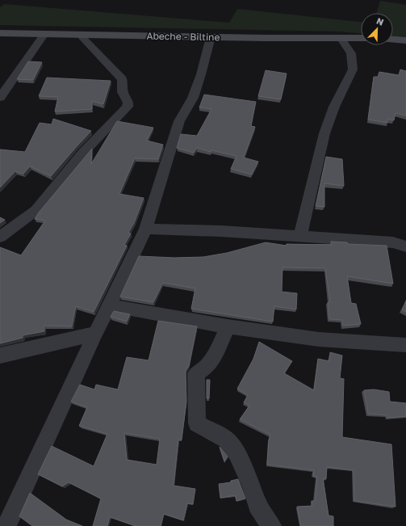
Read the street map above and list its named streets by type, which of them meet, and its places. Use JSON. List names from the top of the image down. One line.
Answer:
{"streets":{"main road":["Abeche - Biltine"]},"north":"top right"}
